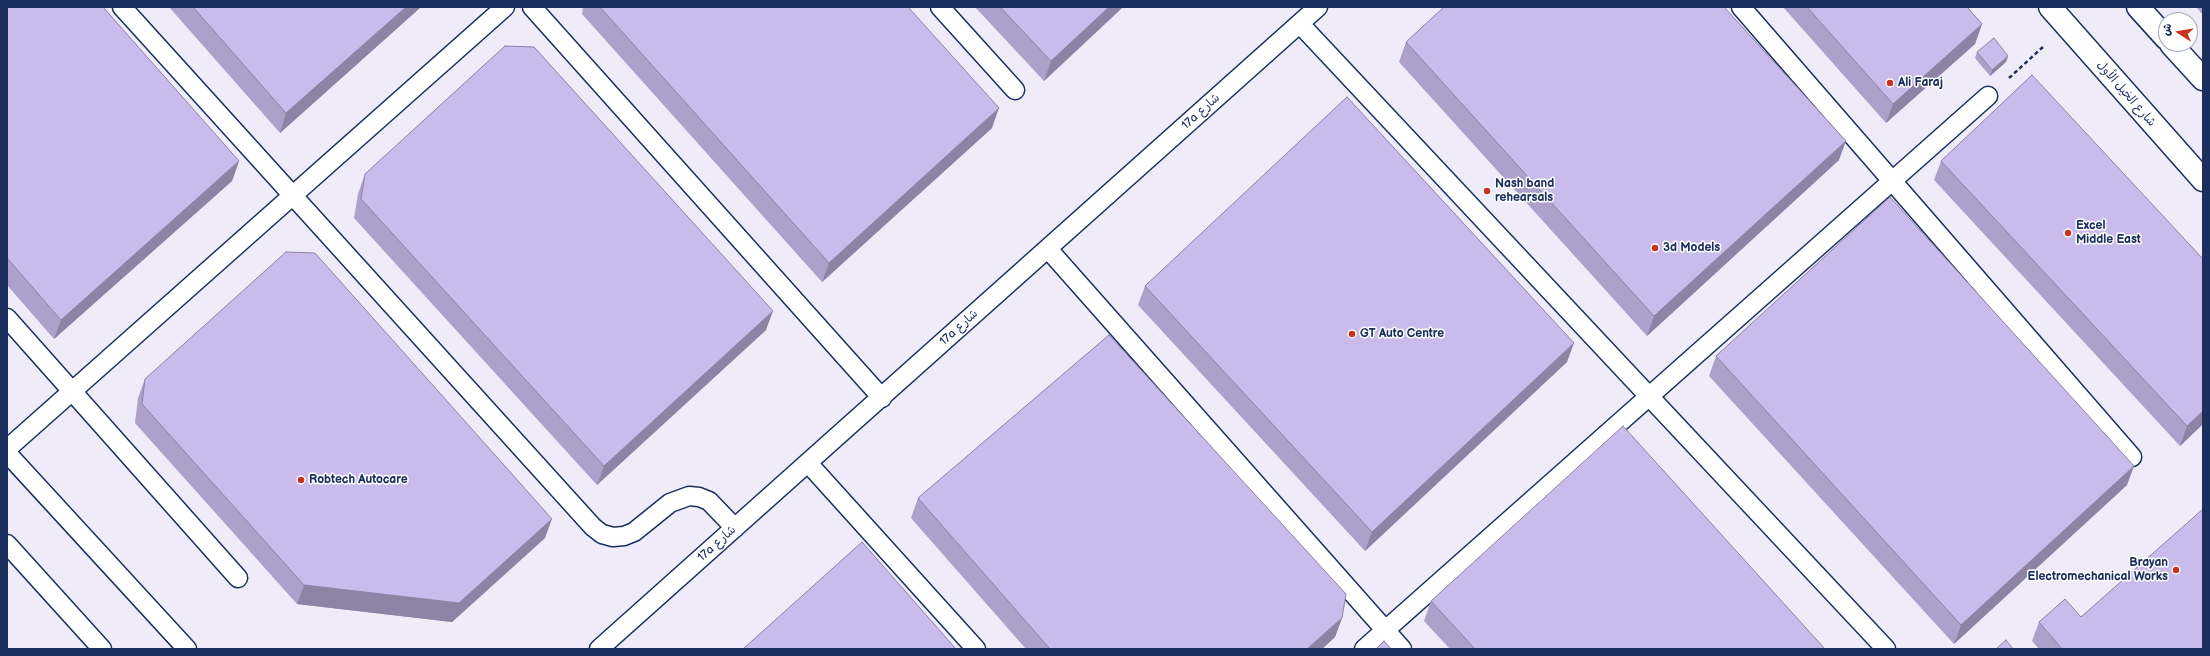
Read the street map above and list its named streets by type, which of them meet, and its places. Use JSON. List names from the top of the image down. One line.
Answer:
{"streets":{"main road":["شارع الخيل الأول"],"lane":["17a شارع"]},"places":["Ali Faraj","Nash band rehearsals","Excel Middle East","3d Models","GT Auto Centre","Robtech Autocare","Brayan Electromechanical Works"],"north":"left"}
